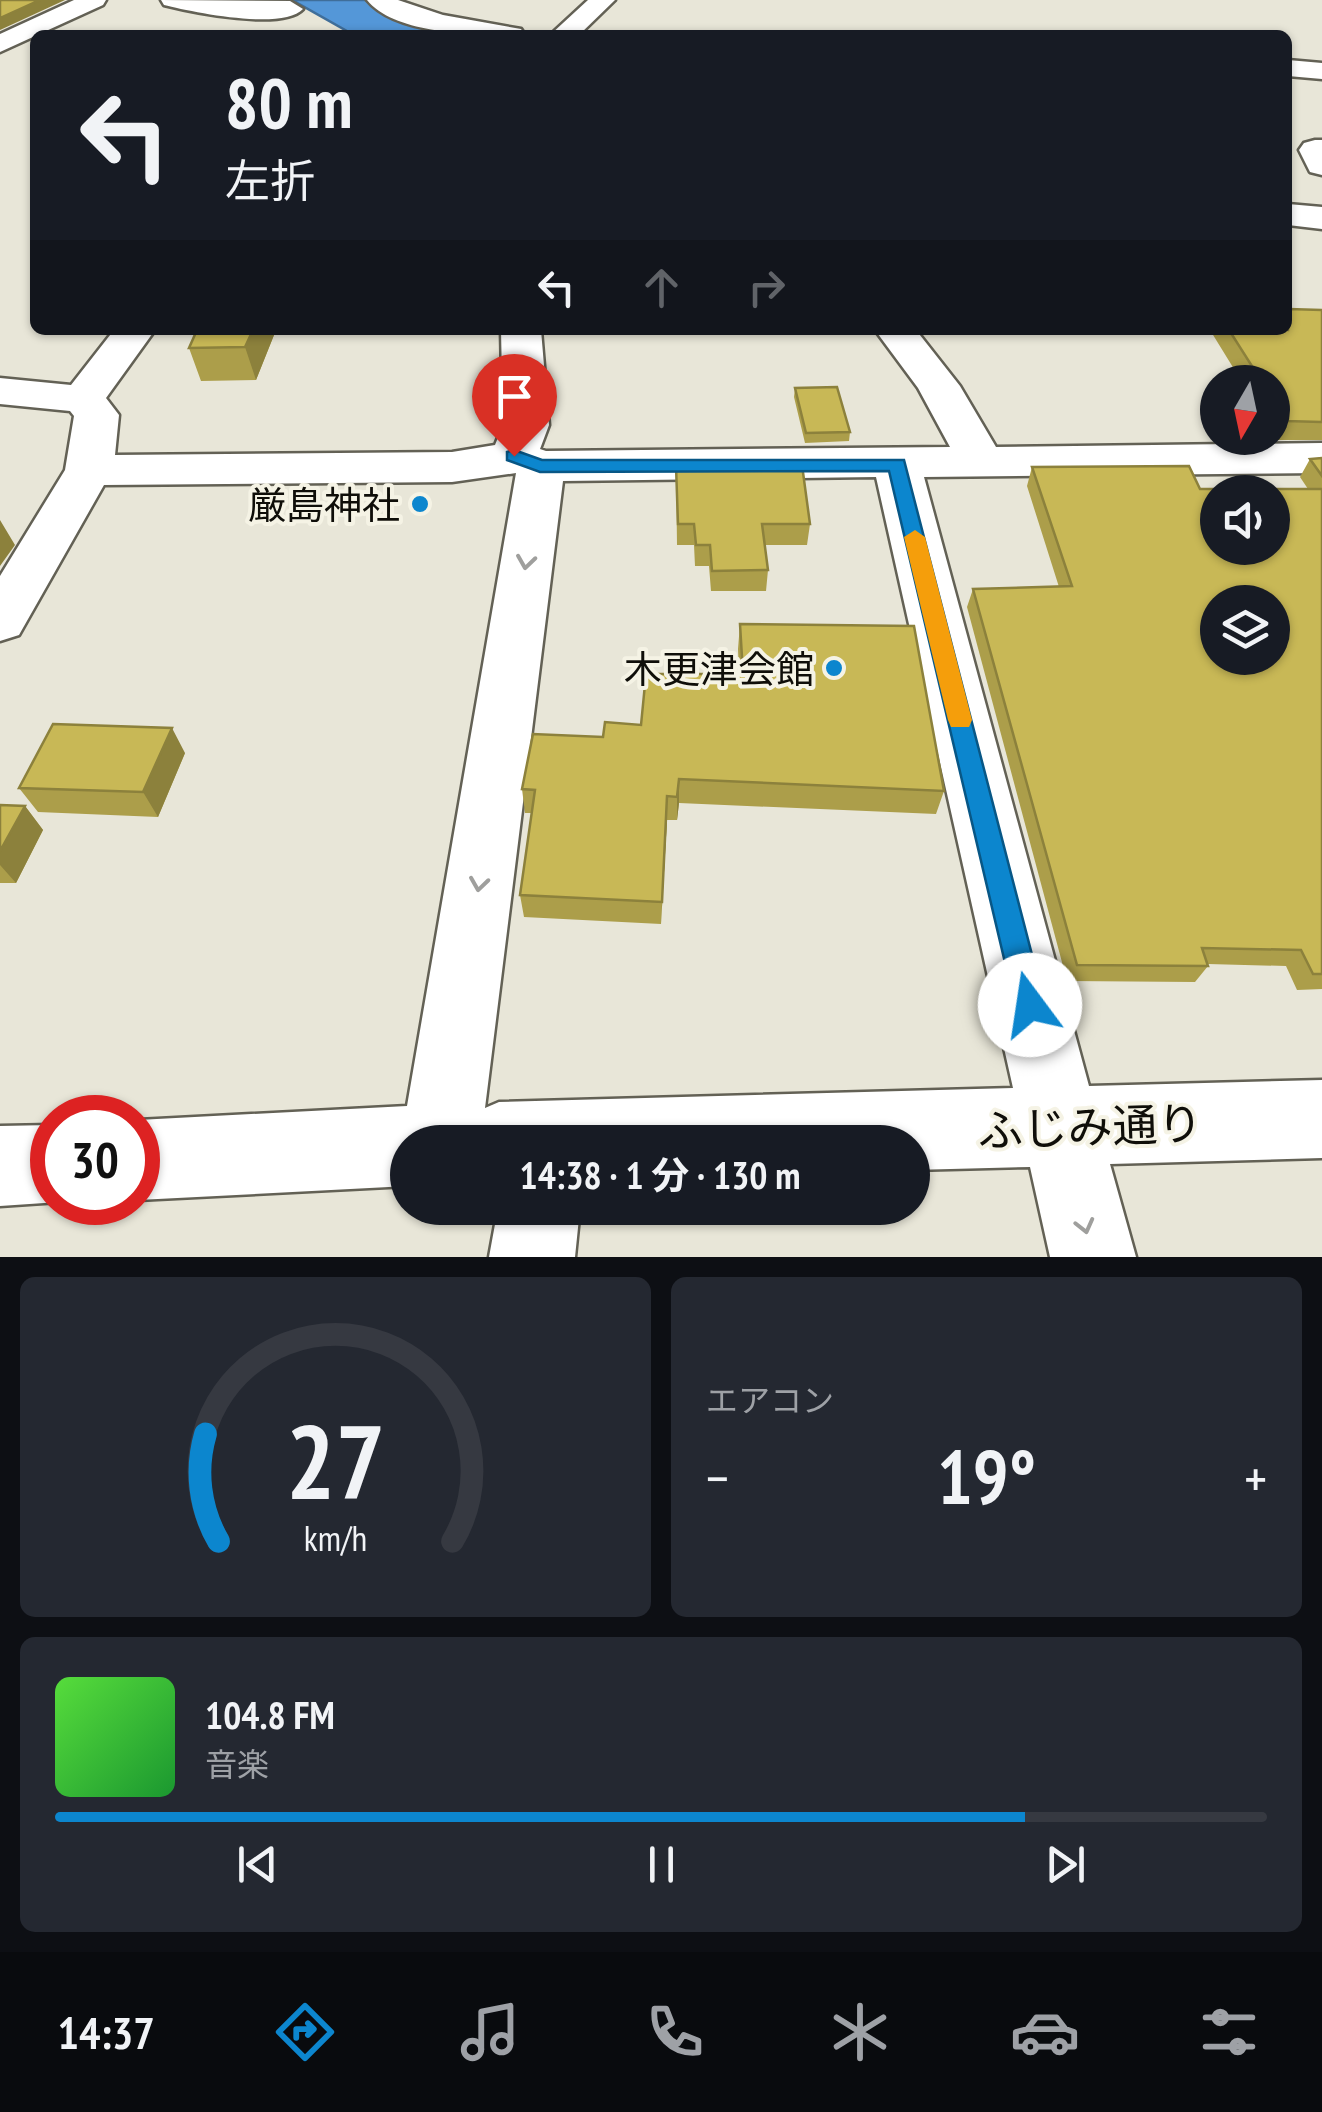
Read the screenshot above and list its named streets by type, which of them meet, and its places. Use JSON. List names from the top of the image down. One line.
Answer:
{"streets":{"street":["ふじみ通り"]},"places":["厳島神社","木更津会館"],"north":"bottom","page":{"turn":["80 m","左折"],"limit":"30","trip":"14:38 · 1 分 · 130 m","tile":"エアコン","heat":["−","19°","+"],"song":["104.8 FM","音楽"],"tabs":"14:37","gauge":["27","km/h"]}}
